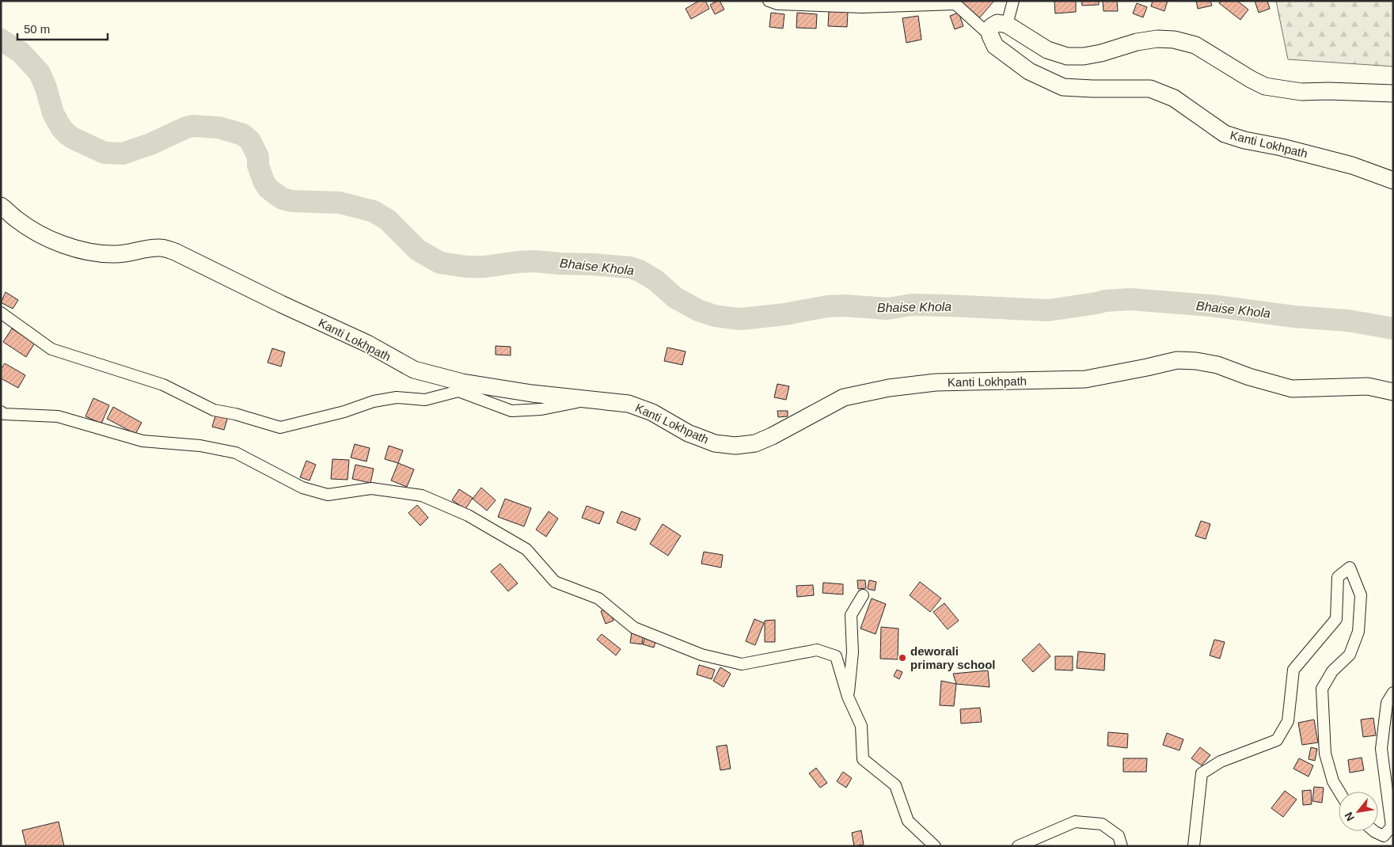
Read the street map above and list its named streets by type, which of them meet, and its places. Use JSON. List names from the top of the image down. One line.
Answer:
{"streets":{"main road":["Kanti Lokhpath"]},"water":["Bhaise Khola"],"places":["deworali primary school"],"scale_bar":"50 m","north":"bottom left"}
